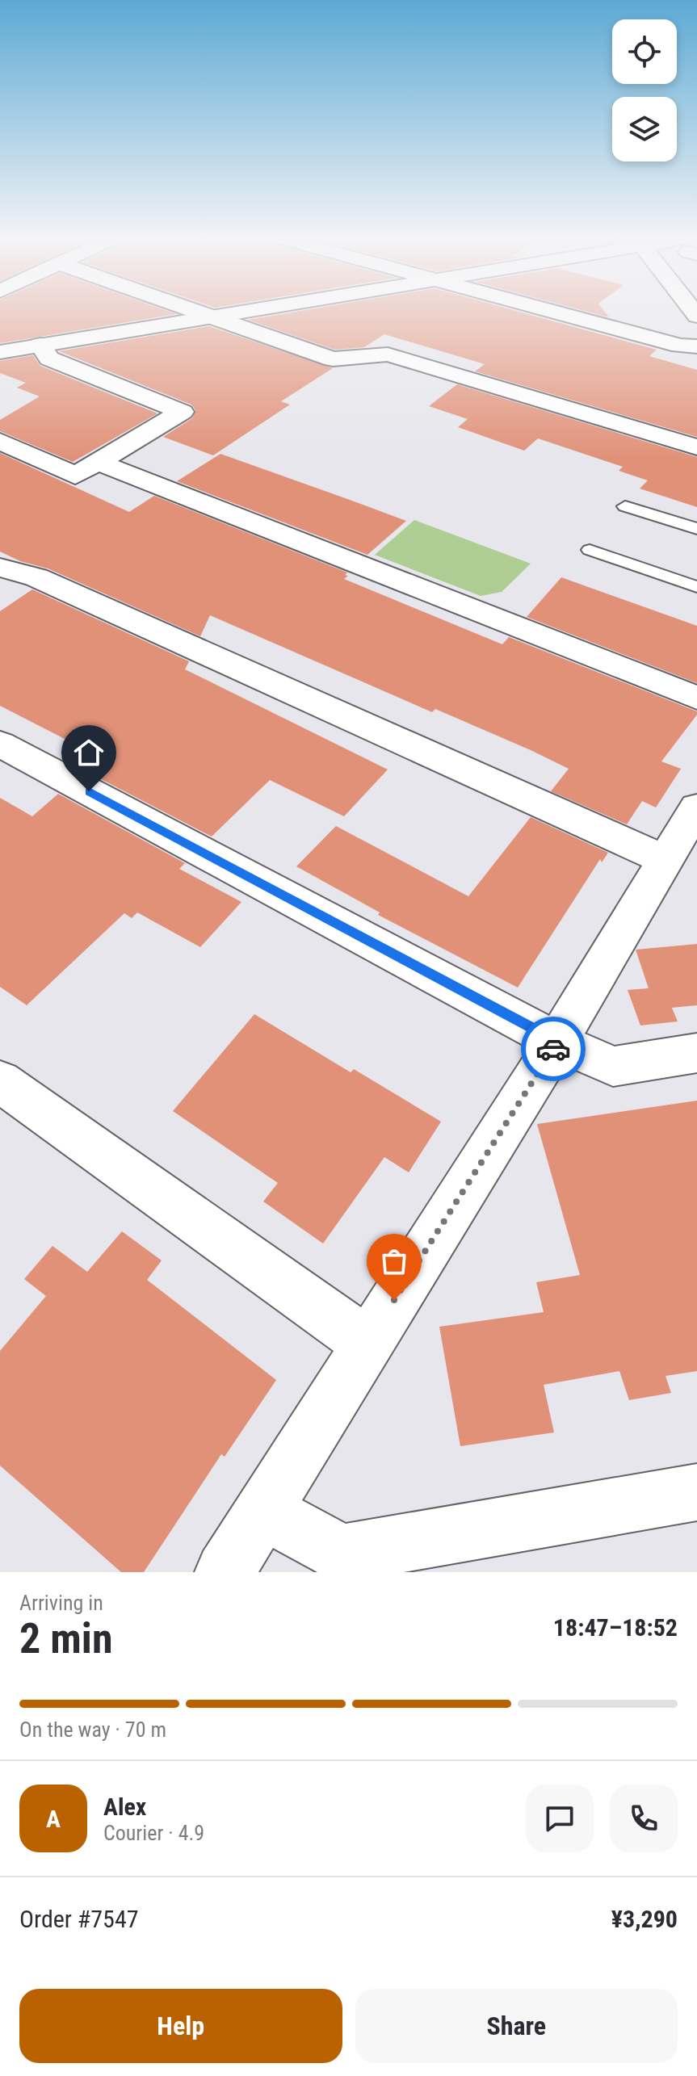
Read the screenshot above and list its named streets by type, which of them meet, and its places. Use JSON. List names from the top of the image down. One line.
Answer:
{"page":{"heading":["2 min","Arriving in","18:47–18:52"],"panel":["Alex","Courier · 4.9","Order #7547","¥3,290"],"bar":"On the way · 70 m","round":"A","buttons":["Help","Share"]}}
